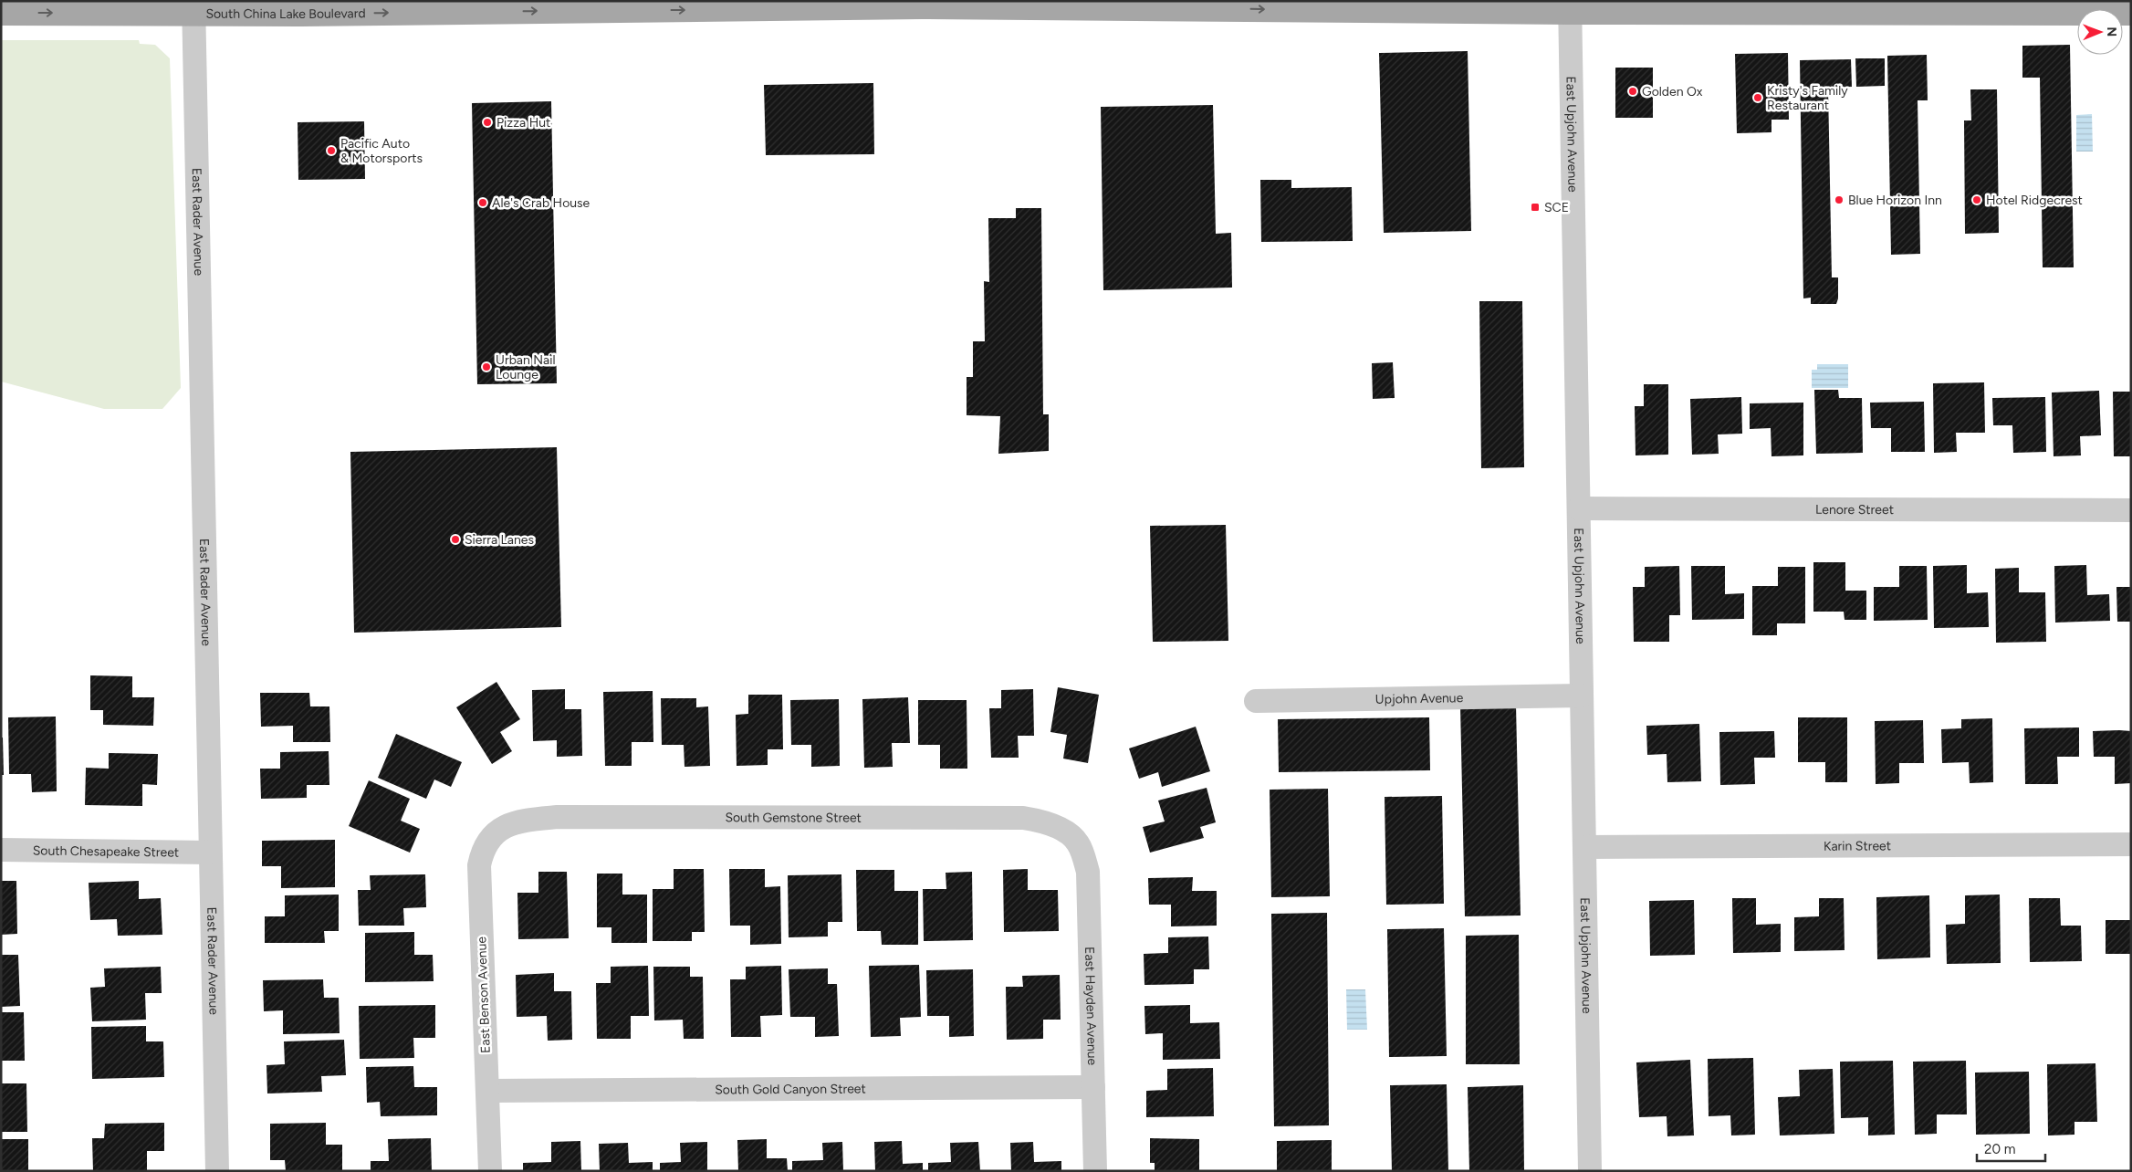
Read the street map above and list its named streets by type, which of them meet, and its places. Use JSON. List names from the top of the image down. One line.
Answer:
{"streets":{"main road":["South China Lake Boulevard"],"street":["East Upjohn Avenue","East Rader Avenue","Lenore Street","Upjohn Avenue","South Gemstone Street","Karin Street","South Chesapeake Street","East Benson Avenue","East Hayden Avenue","South Gold Canyon Street"]},"crossings":[["South China Lake Boulevard","East Upjohn Avenue"],["South China Lake Boulevard","East Rader Avenue"],["East Upjohn Avenue","Lenore Street"],["East Upjohn Avenue","Upjohn Avenue"],["East Upjohn Avenue","Karin Street"],["East Rader Avenue","South Chesapeake Street"],["South Gemstone Street","East Benson Avenue"],["South Gemstone Street","East Hayden Avenue"],["East Benson Avenue","South Gold Canyon Street"],["East Hayden Avenue","South Gold Canyon Street"]],"one_way":["South China Lake Boulevard"],"places":{"other":["Golden Ox","Kristy's Family Restaurant","Pizza Hut","Pacific Auto & Motorsports","Blue Horizon Inn","Hotel Ridgecrest","Ale's Crab House","Urban Nail Lounge","Sierra Lanes"],"transit":["SCE"]},"scale_bar":"20 m","north":"right"}
